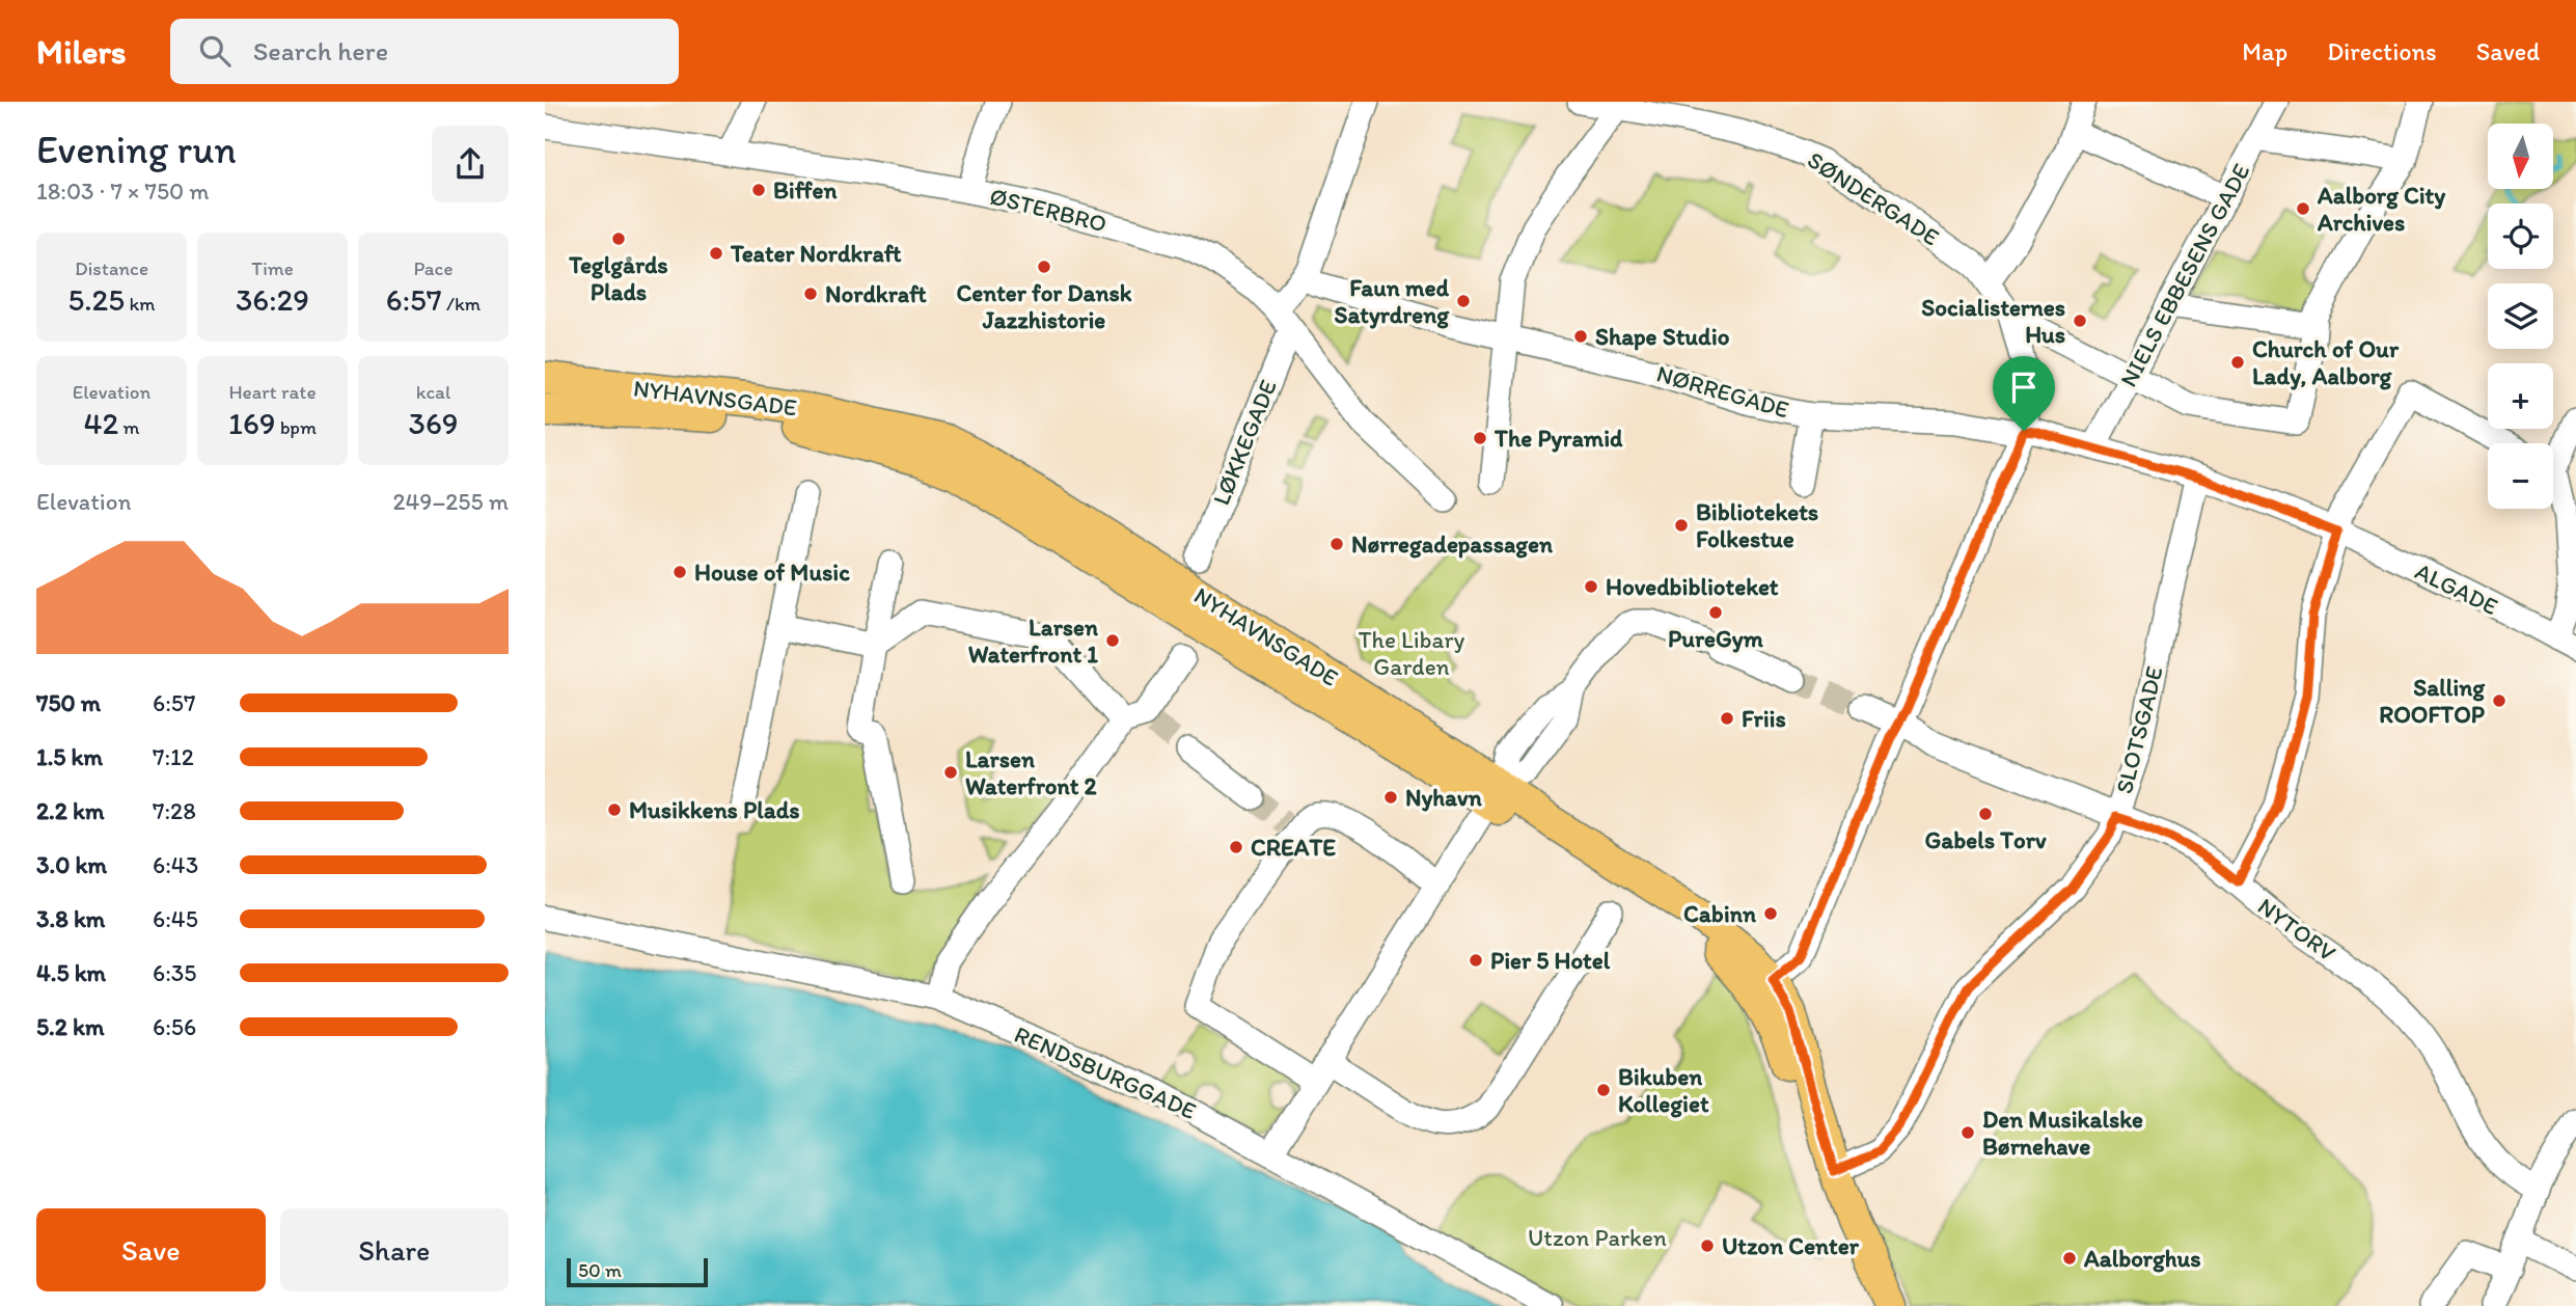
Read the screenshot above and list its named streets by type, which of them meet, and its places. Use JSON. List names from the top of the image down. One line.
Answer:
{"streets":{"main road":["NYHAVNSGADE"],"street":["SØNDERGADE","ØSTERBRO","NIELS EBBESENS GADE","NØRREGADE","LØKKEGADE","ALGADE","SLOTSGADE","NYTORV","RENDSBURGGADE"]},"crossings":[["SØNDERGADE","NIELS EBBESENS GADE"],["SØNDERGADE","NØRREGADE"],["SØNDERGADE","NYHAVNSGADE"],["SØNDERGADE","NYTORV"],["ØSTERBRO","LØKKEGADE"],["NIELS EBBESENS GADE","NØRREGADE"],["NIELS EBBESENS GADE","ALGADE"],["NØRREGADE","ALGADE"],["NYHAVNSGADE","SLOTSGADE"],["SLOTSGADE","NYTORV"]],"parks":["The Libary Garden","Utzon Parken"],"places":["Biffen","Aalborg City Archives","Teglgårds Plads","Teater Nordkraft","Center for Dansk Jazzhistorie","Nordkraft","Faun med Satyrdreng","Socialisternes Hus","Shape Studio","Church of Our Lady, Aalborg","The Pyramid","Bibliotekets Folkestue","Nørregadepassagen","House of Music","Hovedbiblioteket","PureGym","Larsen Waterfront 1","Salling ROOFTOP","Friis","Larsen Waterfront 2","Nyhavn","Musikkens Plads","Gabels Torv","CREATE","Cabinn","Pier 5 Hotel","Bikuben Kollegiet","Den Musikalske Børnehave","Utzon Center","Aalborghus"],"scale_bar":"50 m","north":"bottom","page":{"header":"Milers","search":"Search here","nav":["Map","Directions","Saved"],"heading":["Evening run","18:03 · 7 × 750 m"],"map_buttons":["+","−"],"stats":[["Distance","5.25 km"],["Time","36:29"],["Pace","6:57 /km"],["Elevation","42 m"],["Heart rate","169 bpm"],["kcal","369"]],"chart":["Elevation","249–255 m"],"list":[{"name":"750 m","note":"6:57"},{"name":"1.5 km","note":"7:12"},{"name":"2.2 km","note":"7:28"},{"name":"3.0 km","note":"6:43"},{"name":"3.8 km","note":"6:45"},{"name":"4.5 km","note":"6:35"},{"name":"5.2 km","note":"6:56"}],"buttons":["Save","Share"],"scale":"50 m"}}
